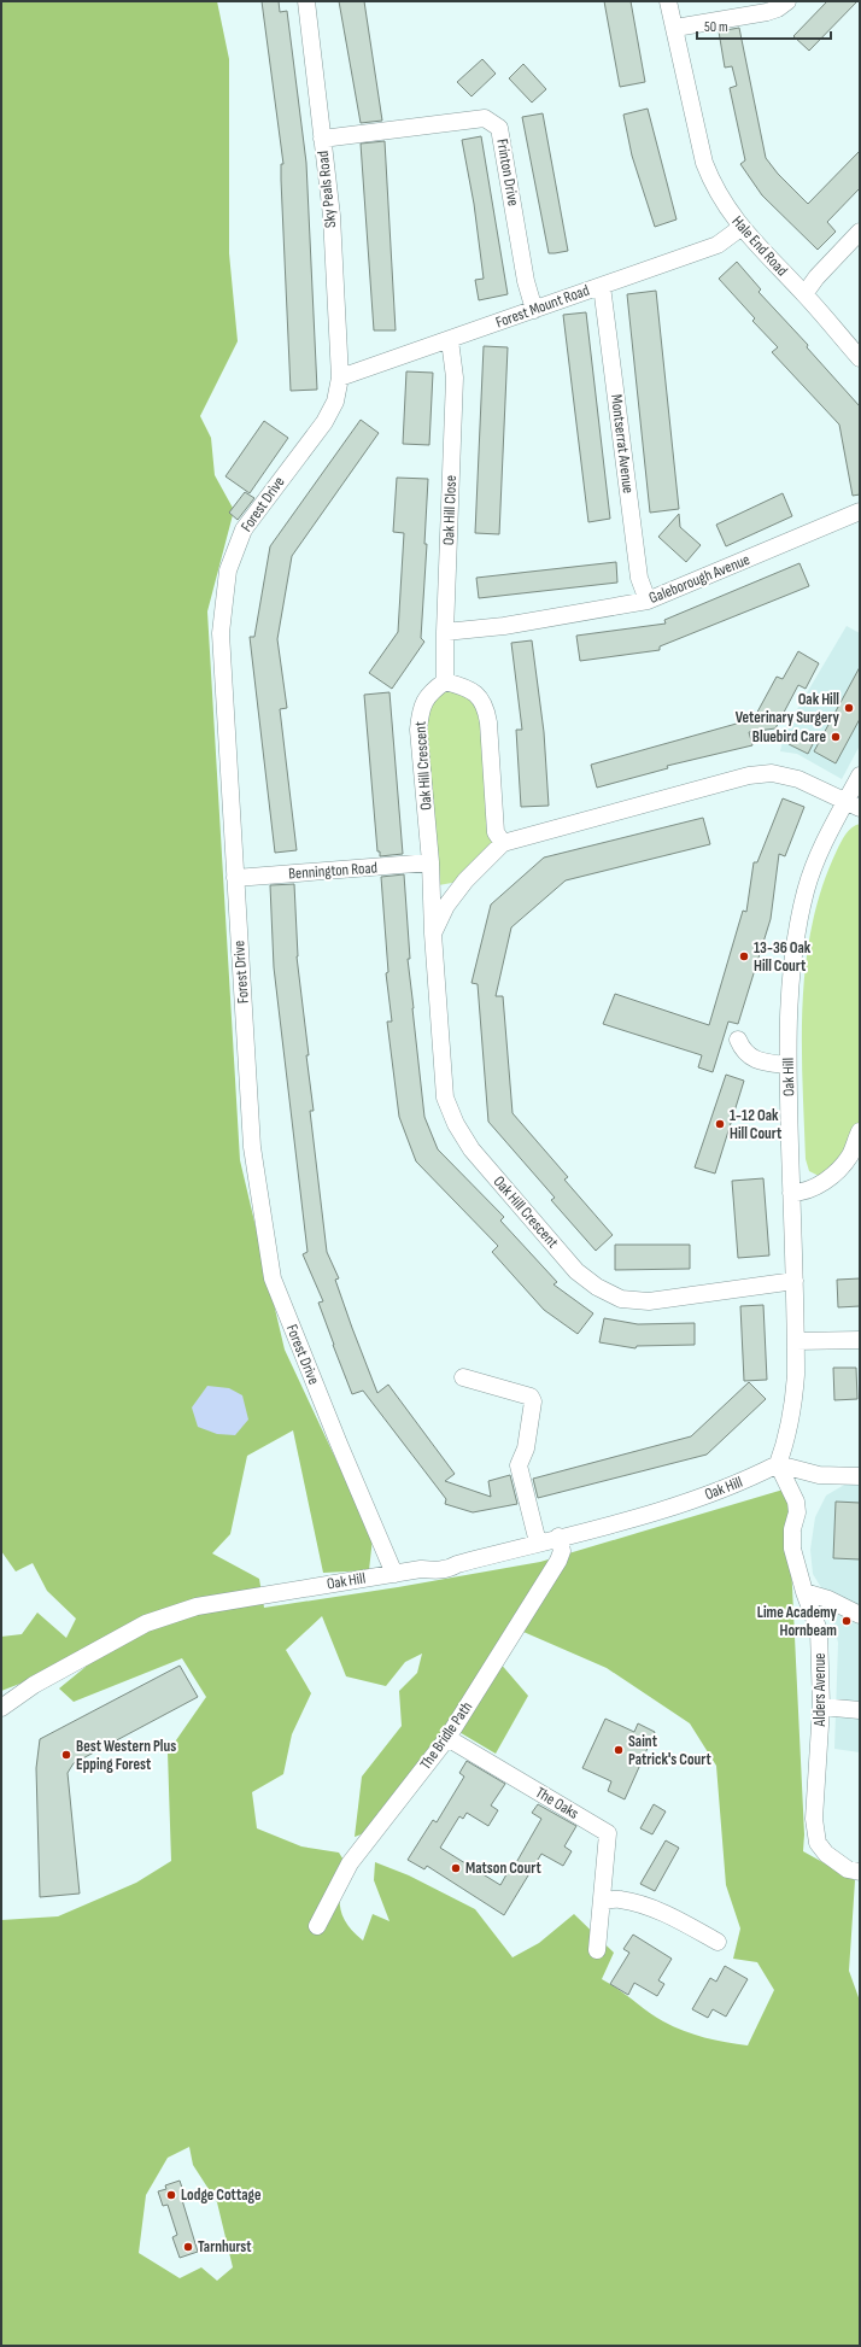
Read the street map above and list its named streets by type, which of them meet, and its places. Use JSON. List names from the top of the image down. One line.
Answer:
{"streets":{"street":["Frinton Drive","Sky Peals Road","Hale End Road","Forest Mount Road","Montserrat Avenue","Forest Drive","Oak Hill Close","Galeborough Avenue","Oak Hill Crescent","Bennington Road","Oak Hill","Alders Avenue","The Bridle Path","The Oaks"]},"crossings":[["Frinton Drive","Sky Peals Road"],["Frinton Drive","Forest Mount Road"],["Sky Peals Road","Forest Mount Road"],["Sky Peals Road","Forest Drive"],["Hale End Road","Forest Mount Road"],["Forest Mount Road","Montserrat Avenue"],["Forest Mount Road","Forest Drive"],["Forest Mount Road","Oak Hill Close"],["Montserrat Avenue","Galeborough Avenue"],["Forest Drive","Bennington Road"],["Forest Drive","Oak Hill"],["Oak Hill Close","Galeborough Avenue"],["Oak Hill Close","Oak Hill Crescent"],["Oak Hill Crescent","Bennington Road"],["Oak Hill Crescent","Oak Hill"],["Oak Hill","Alders Avenue"],["Oak Hill","The Bridle Path"],["The Bridle Path","The Oaks"]],"places":["Oak Hill Veterinary Surgery","Bluebird Care","13-36 Oak Hill Court","1-12 Oak Hill Court","Lime Academy Hornbeam","Saint Patrick's Court","Best Western Plus Epping Forest","Matson Court","Lodge Cottage","Tarnhurst"],"scale_bar":"50 m"}
